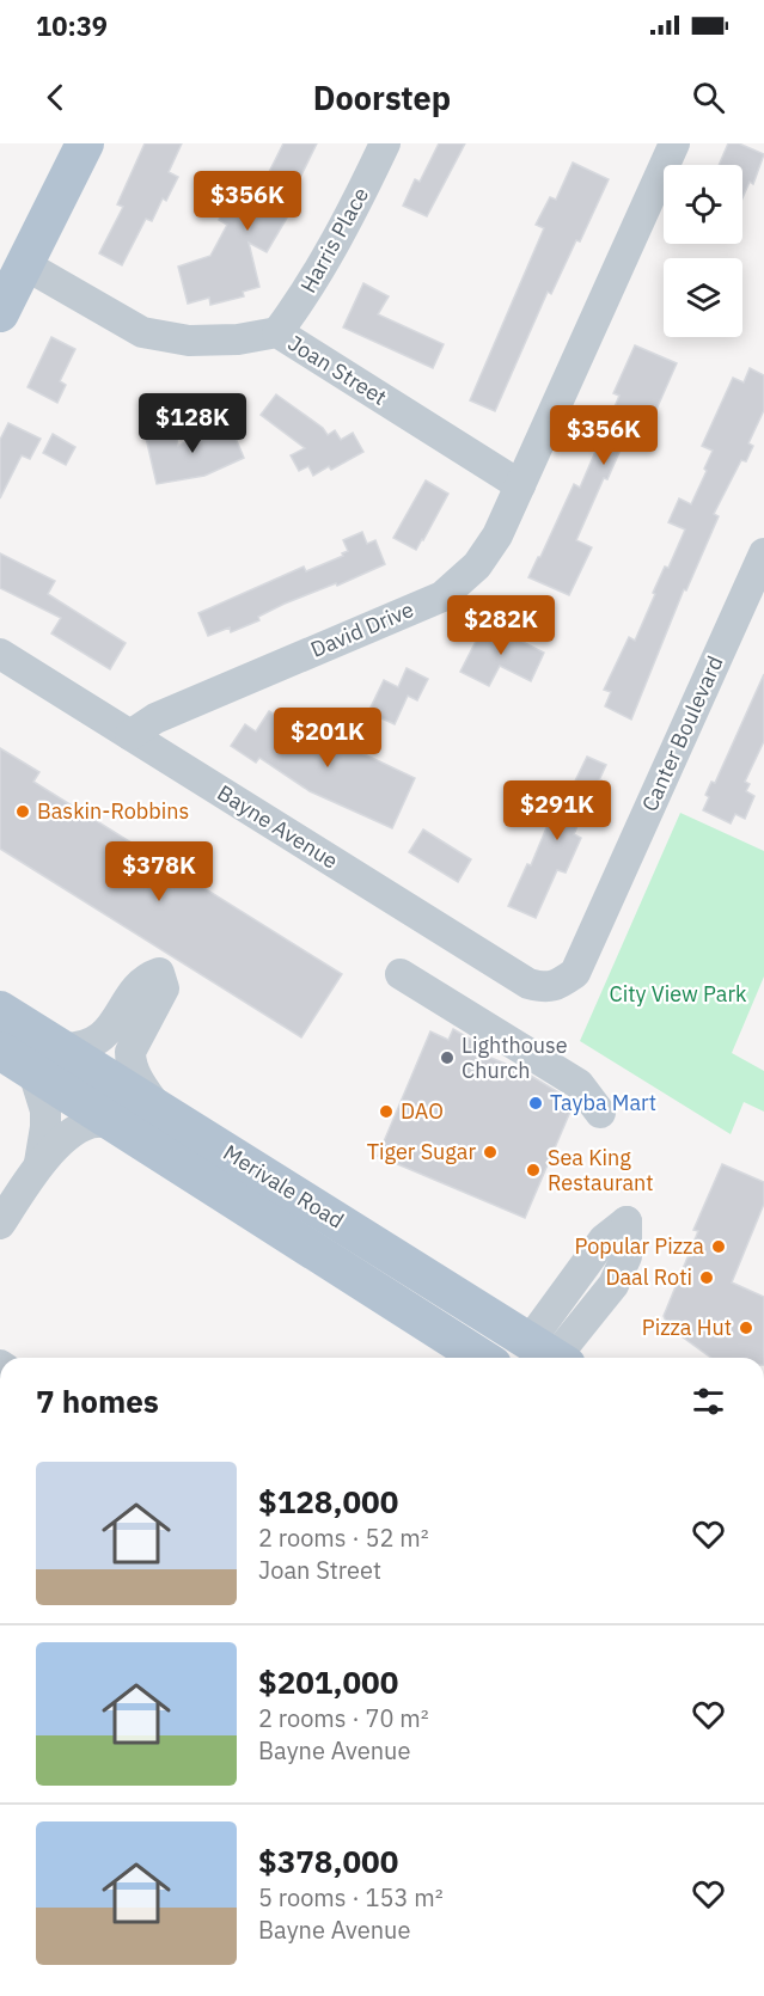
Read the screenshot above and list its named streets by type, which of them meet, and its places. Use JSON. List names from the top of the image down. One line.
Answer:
{"streets":{"main road":["Merivale Road"],"street":["Harris Place","Joan Street","David Drive","Canter Boulevard","Bayne Avenue"]},"crossings":[["Harris Place","Joan Street"],["Joan Street","David Drive"],["David Drive","Bayne Avenue"],["Canter Boulevard","Bayne Avenue"]],"parks":["City View Park"],"places":["Baskin-Robbins","Lighthouse Church","Tayba Mart","DAO","Tiger Sugar","Sea King Restaurant","Popular Pizza","Daal Roti","Pizza Hut"],"page":{"status":"10:39","header":"Doorstep","price":["$356K","$128K","$356K","$282K","$201K","$291K","$378K"],"heading":"7 homes","list":[{"name":"$128,000","note":"2 rooms · 52 m² · Joan Street"},{"name":"$201,000","note":"2 rooms · 70 m² · Bayne Avenue"},{"name":"$378,000","note":"5 rooms · 153 m² · Bayne Avenue"}]}}
